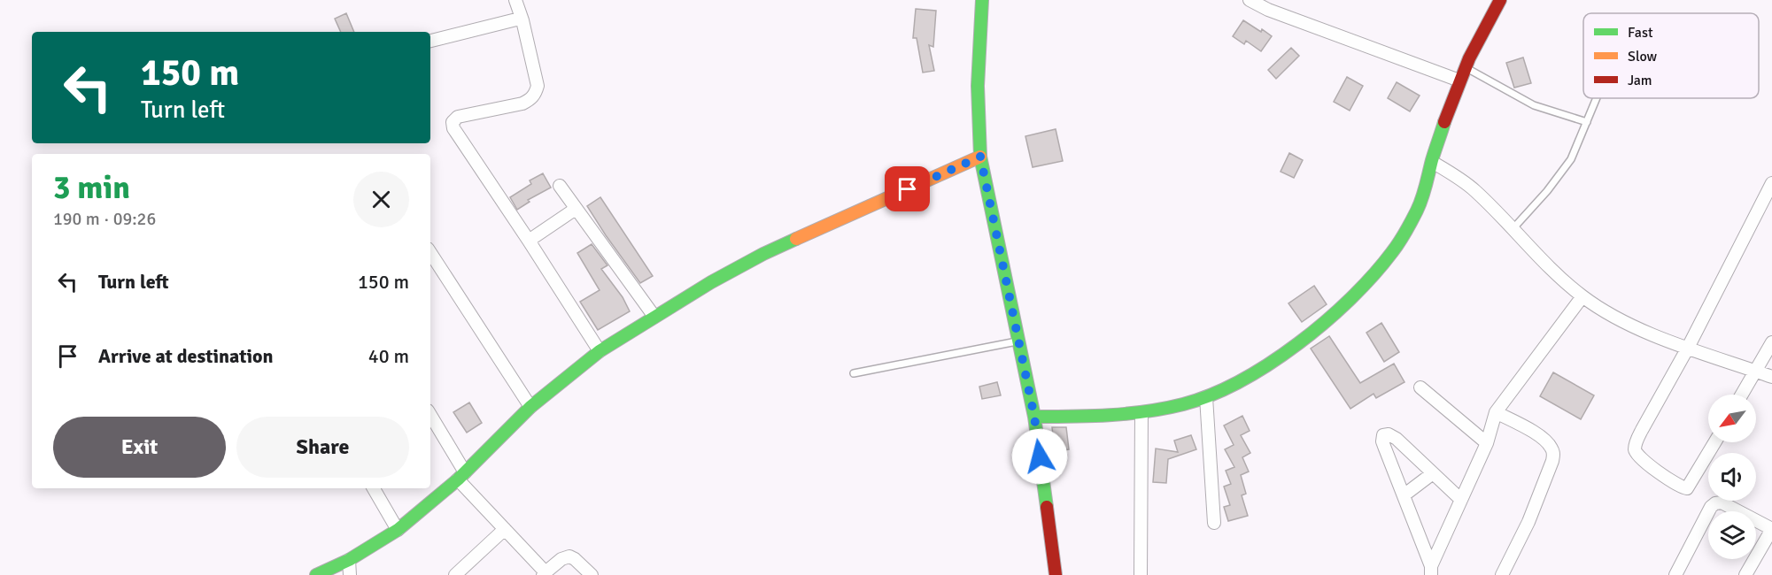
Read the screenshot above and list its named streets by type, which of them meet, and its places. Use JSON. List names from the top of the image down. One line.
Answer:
{"legend":["Fast","Slow","Jam"],"north":"bottom left","page":{"turn":["150 m","Turn left"],"heading":["3 min","190 m · 09:26"],"list":[{"name":"Turn left","value":"150 m"},{"name":"Arrive at destination","value":"40 m"}],"buttons":["Exit","Share"]}}
